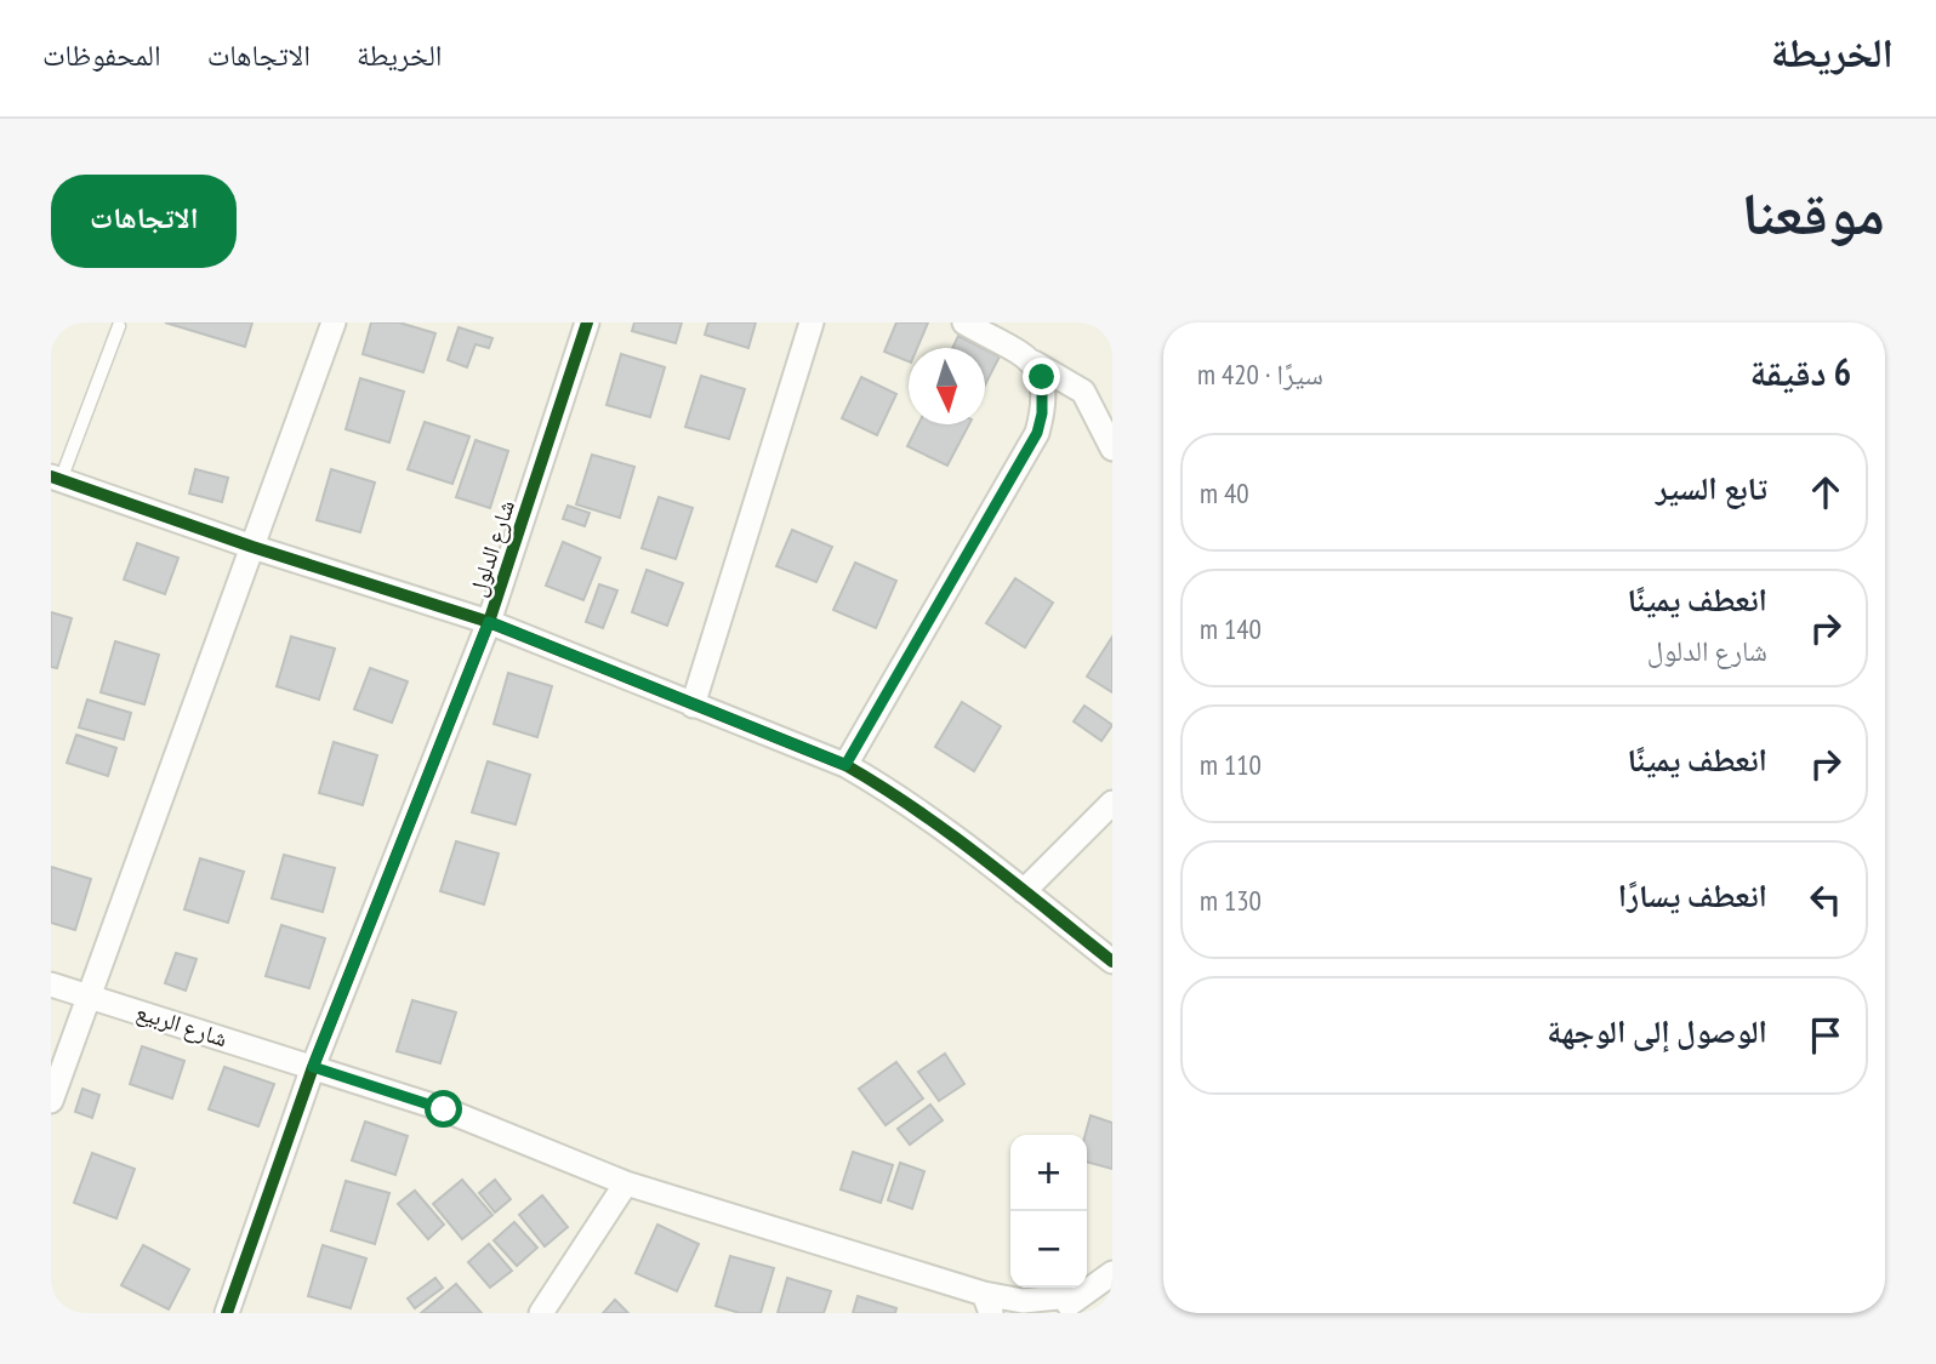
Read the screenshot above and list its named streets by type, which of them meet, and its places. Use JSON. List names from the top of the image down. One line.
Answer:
{"streets":{"street":["شارع الدلول","شارع الربيع"]},"crossings":[["شارع الدلول","شارع الربيع"]],"north":"bottom","page":{"header":"الخريطة","nav":["الخريطة","الاتجاهات","المحفوظات"],"title":"موقعنا","buttons":"الاتجاهات","heading":["6 دقيقة","سيرًا · 420 m"],"list":[["تابع السير","40 m"],["انعطف يمينًا","شارع الدلول","140 m"],["انعطف يمينًا","110 m"],["انعطف يسارًا","130 m"],"الوصول إلى الوجهة"],"map_buttons":["+","−"]}}
